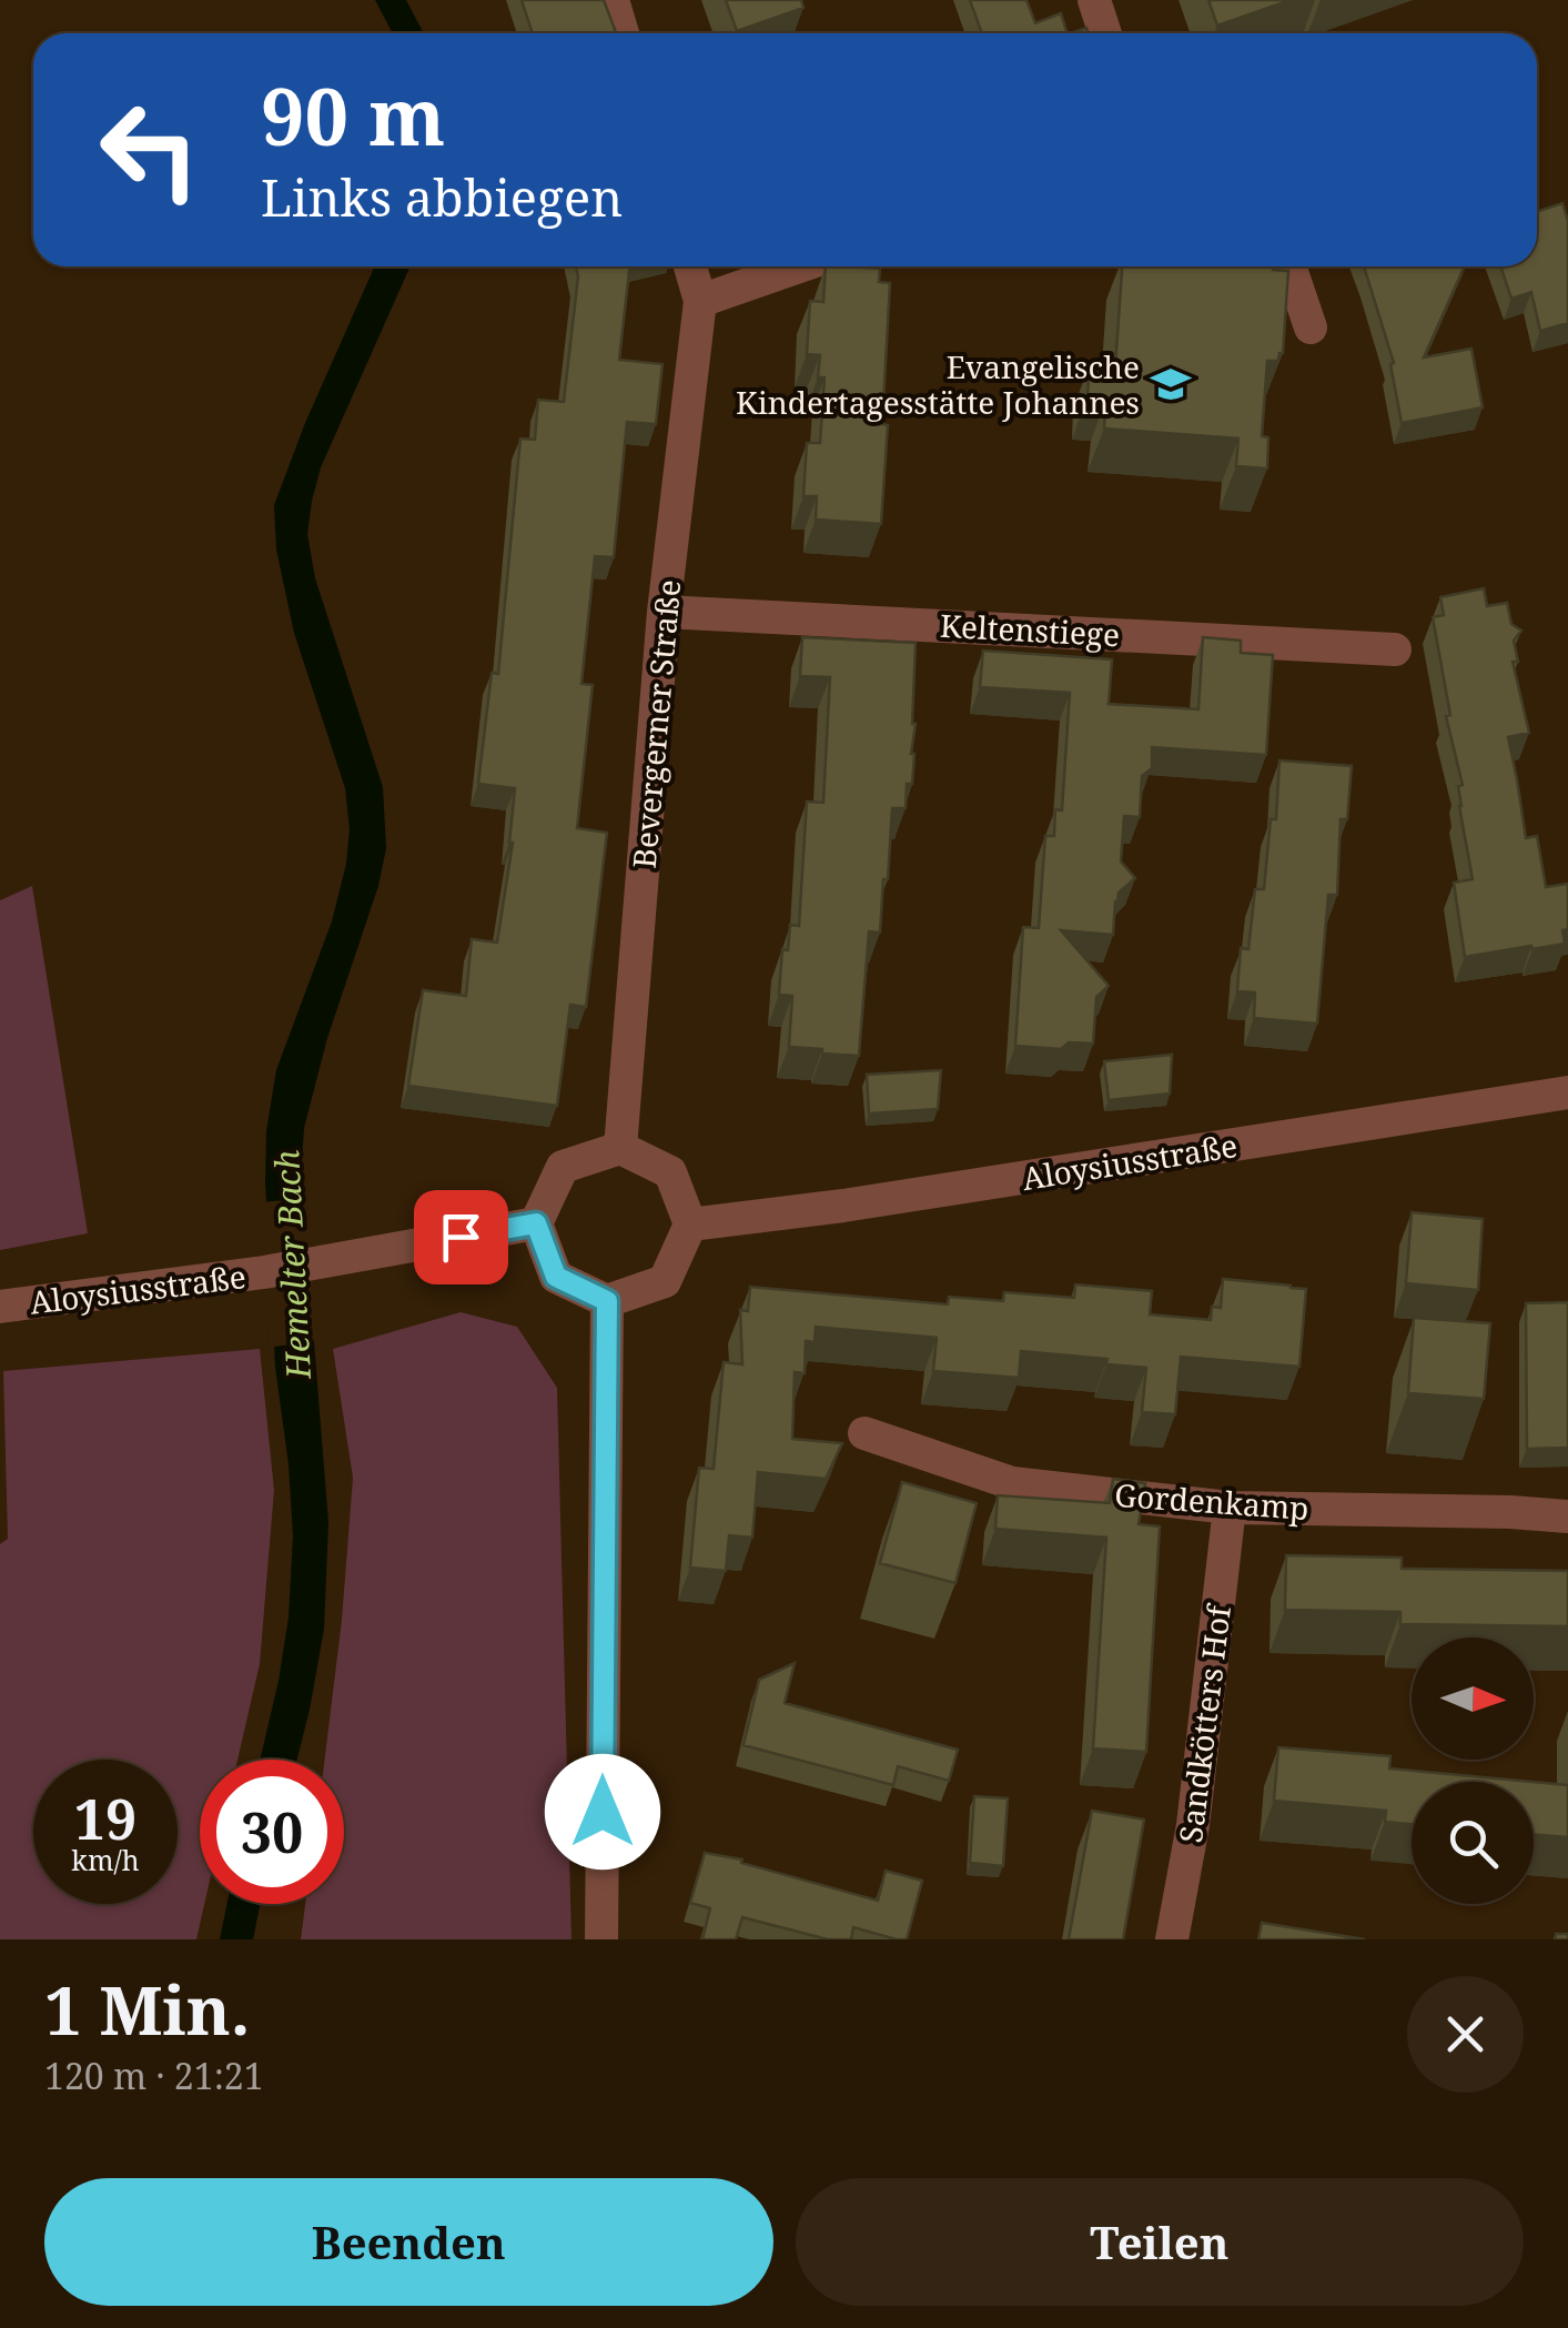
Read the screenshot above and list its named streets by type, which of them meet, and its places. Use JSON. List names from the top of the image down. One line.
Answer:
{"streets":{"street":["Keltenstiege","Bevergerner Straße","Aloysiusstraße","Gordenkamp","Sandkötters Hof"]},"crossings":[["Keltenstiege","Bevergerner Straße"],["Bevergerner Straße","Aloysiusstraße"],["Gordenkamp","Sandkötters Hof"]],"water":["Hemelter Bach"],"places":{"school or university":["Evangelische Kindertagesstätte Johannes"]},"north":"right","page":{"turn":["90 m","Links abbiegen"],"speed":"19 km/h","limit":"30","heading":["1 Min.","120 m · 21:21"],"buttons":["Beenden","Teilen"]}}
